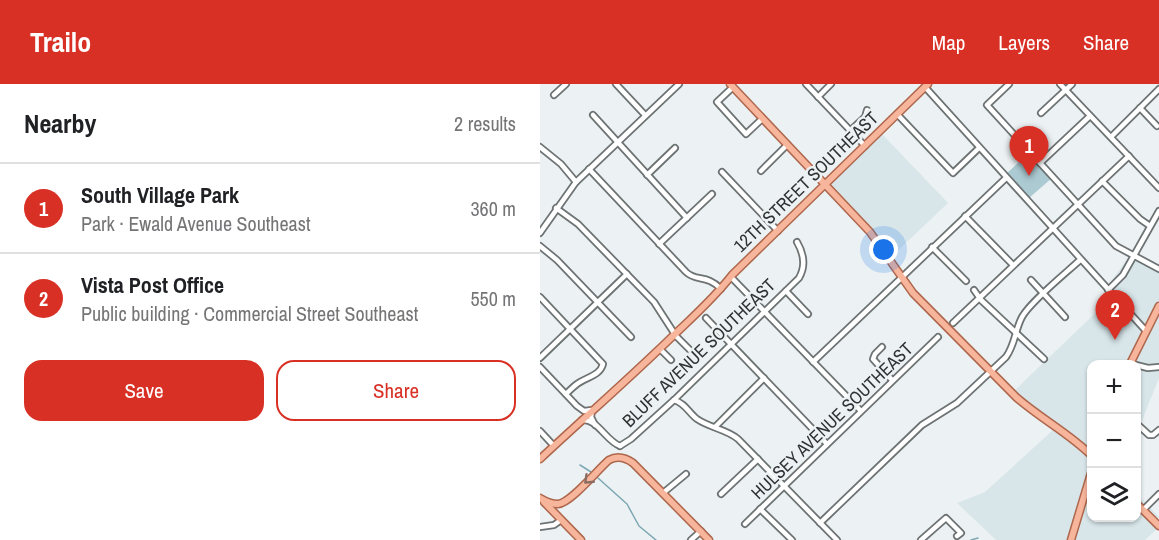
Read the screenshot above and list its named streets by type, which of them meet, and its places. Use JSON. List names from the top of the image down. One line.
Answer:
{"streets":{"main road":["12TH STREET SOUTHEAST"],"street":["BLUFF AVENUE SOUTHEAST","HULSEY AVENUE SOUTHEAST"]},"page":{"header":"Trailo","nav":["Map","Layers","Share"],"heading":["Nearby","2 results"],"pins":["1","2"],"list":[{"mark":"1","name":"South Village Park","note":"Park · Ewald Avenue Southeast","value":"360 m"},{"mark":"2","name":"Vista Post Office","note":"Public building · Commercial Street Southeast","value":"550 m"}],"buttons":["Save","Share"],"map_buttons":["+","−"]}}
